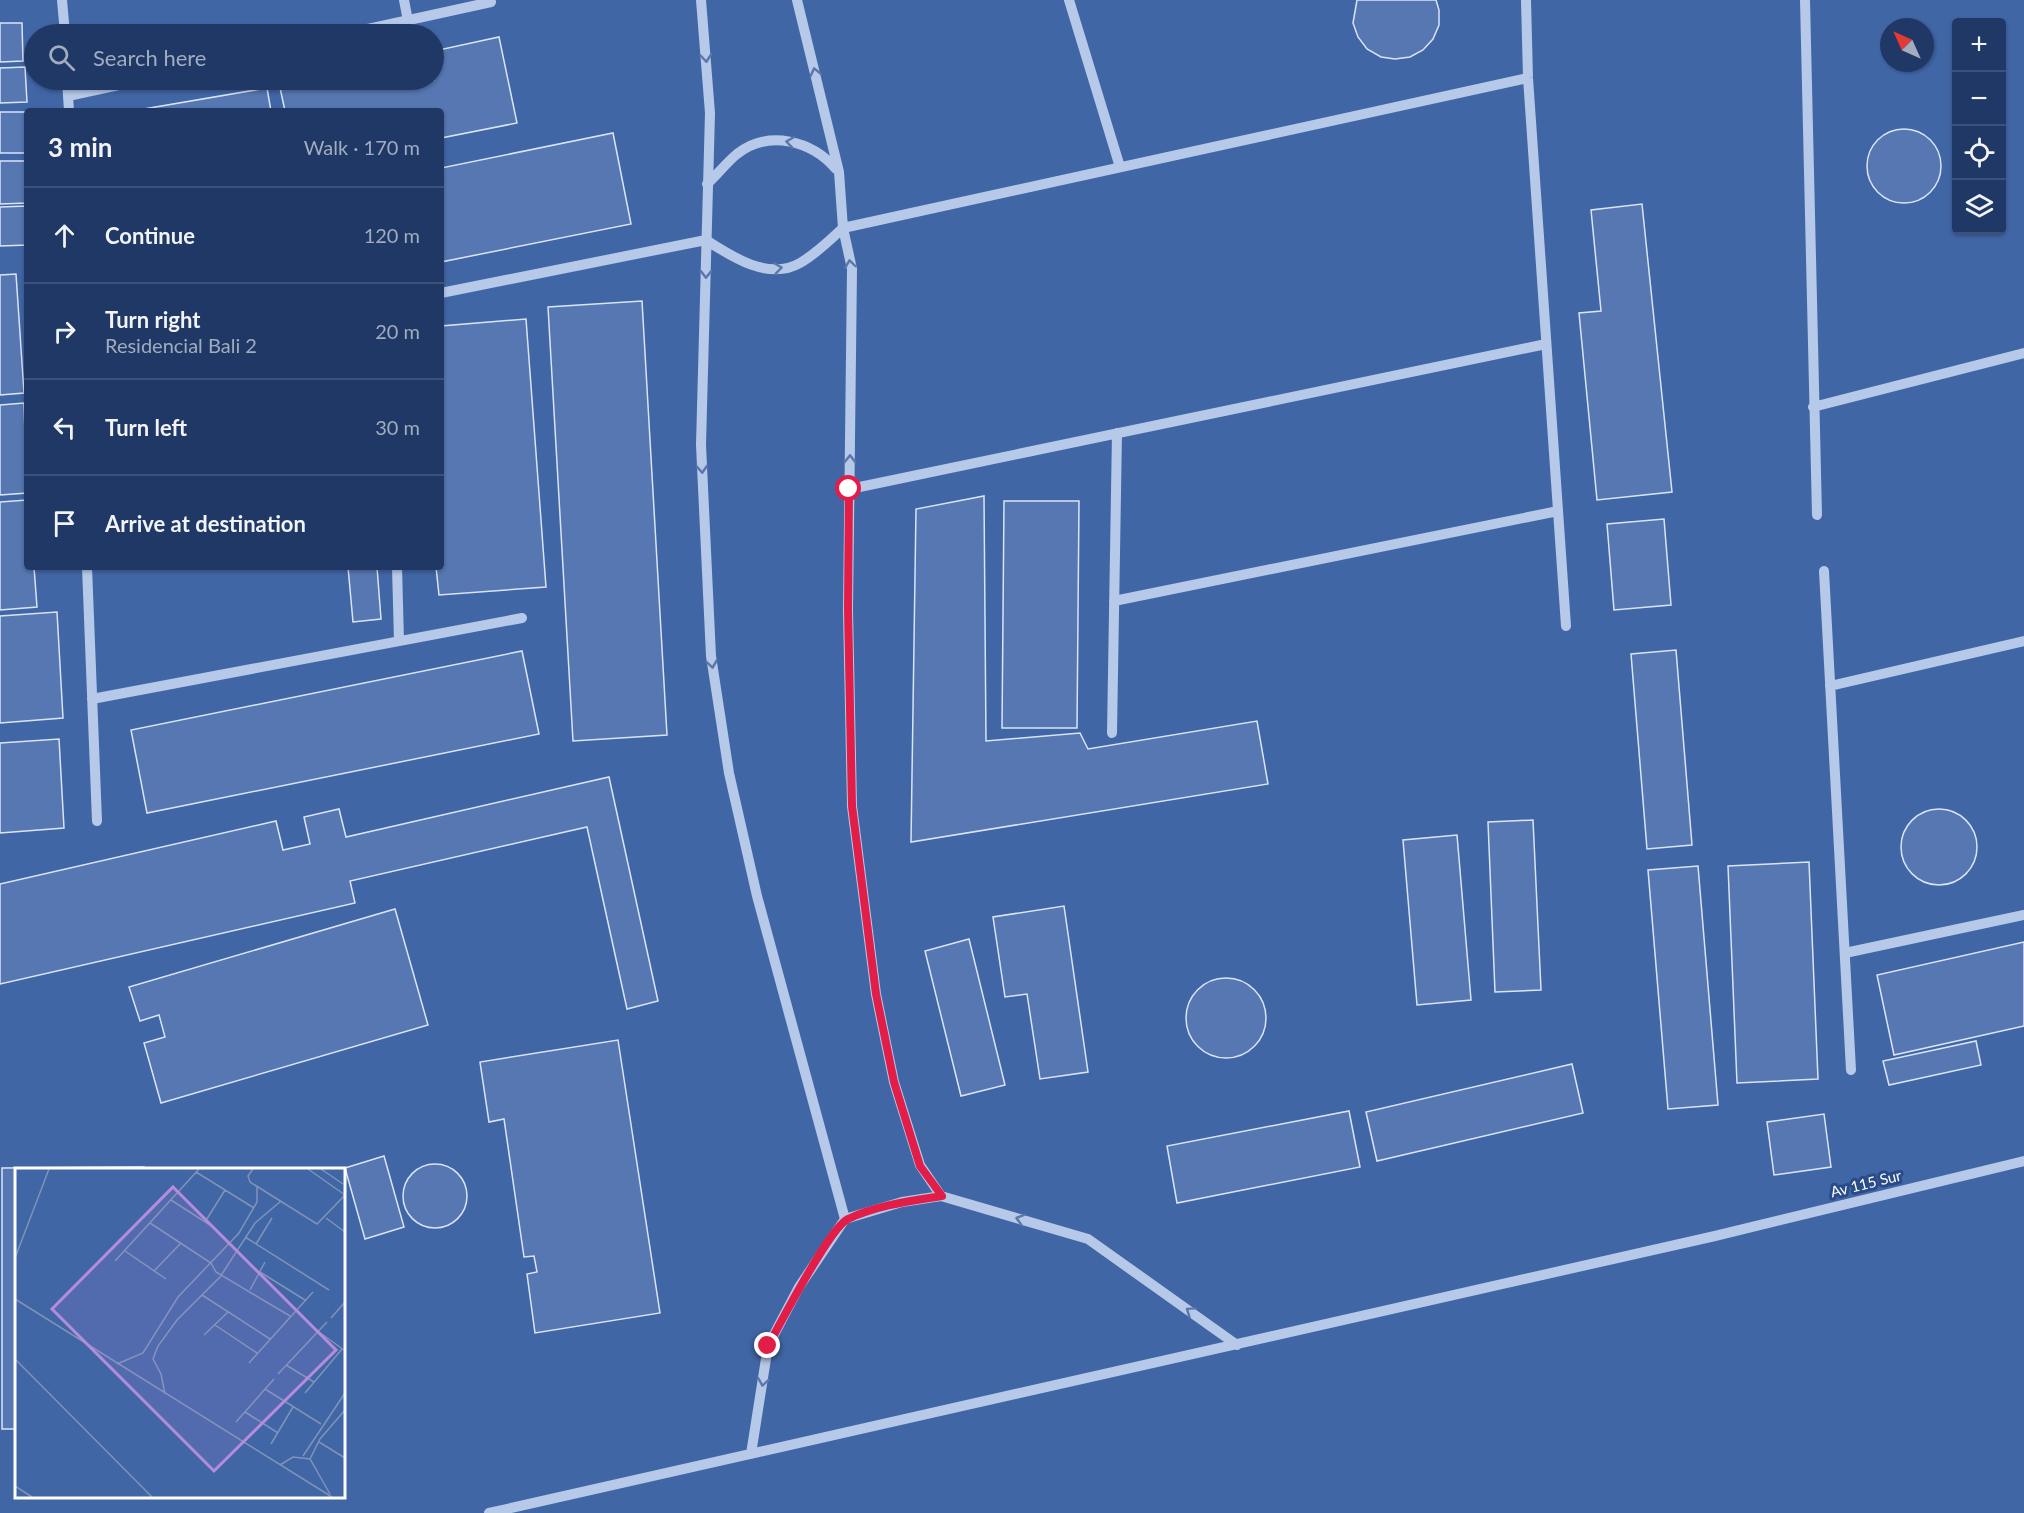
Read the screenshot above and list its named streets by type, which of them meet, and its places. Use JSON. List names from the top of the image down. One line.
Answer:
{"streets":{"street":["Av 115 Sur"]},"north":"top left","page":{"map_buttons":["+","−"],"search":"Search here","heading":["3 min","Walk · 170 m"],"list":[["Continue","120 m"],["Turn right","Residencial Bali 2","20 m"],["Turn left","30 m"],"Arrive at destination"]}}
